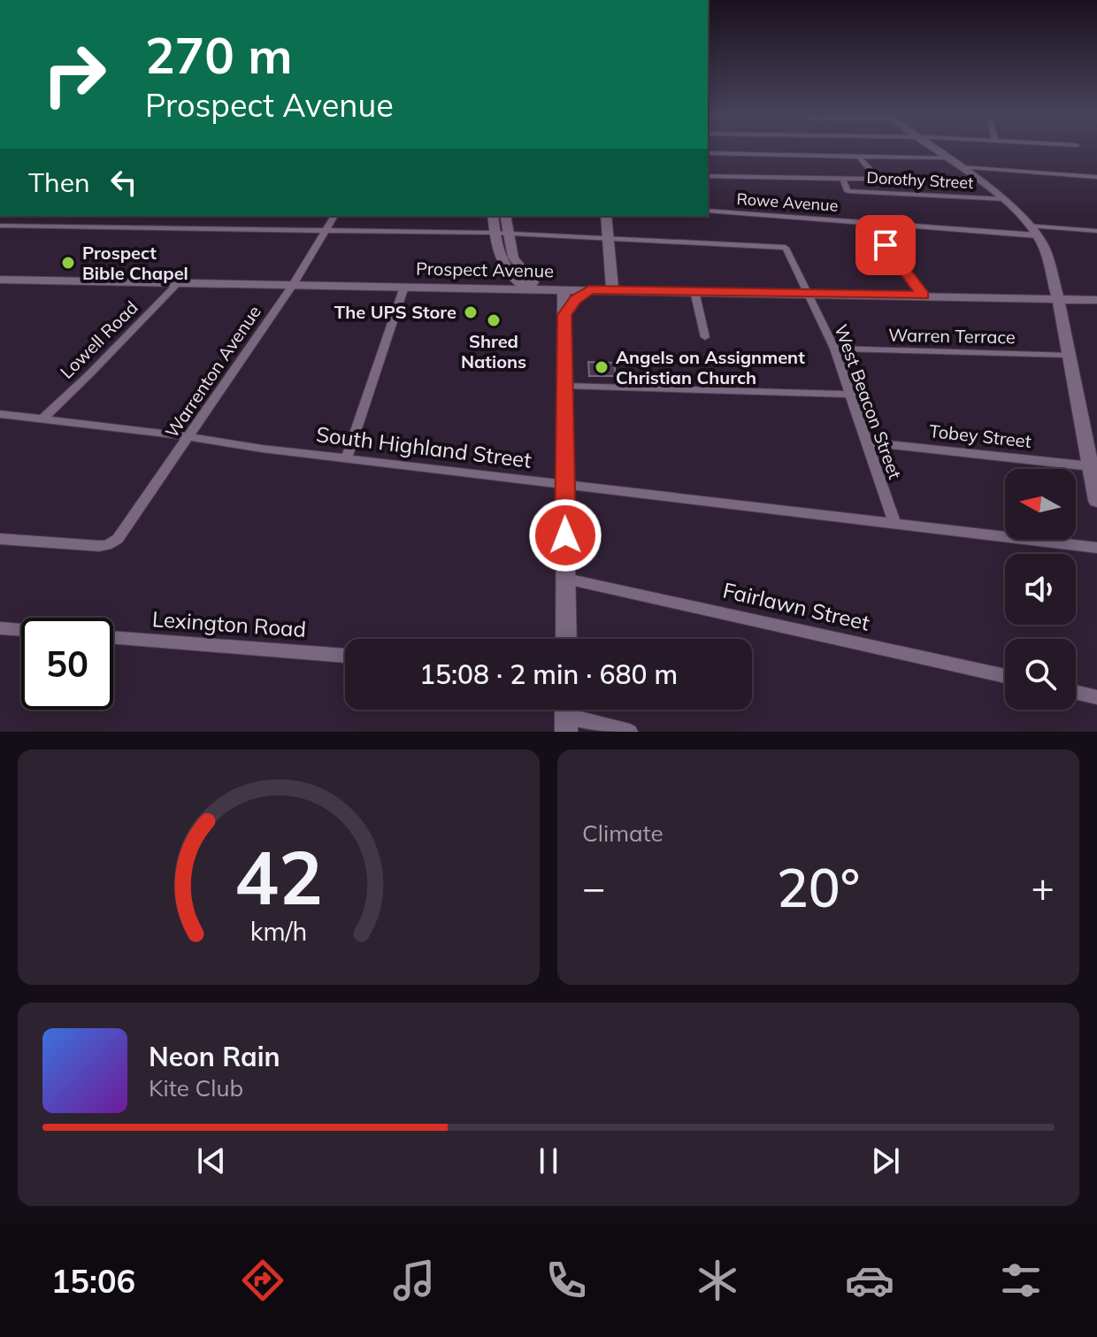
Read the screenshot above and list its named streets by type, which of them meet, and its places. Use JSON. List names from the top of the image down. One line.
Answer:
{"streets":{"main road":["Prospect Avenue"],"street":["Dorothy Street","Rowe Avenue","Warren Terrace","Lowell Road","Warrenton Avenue","West Beacon Street","Tobey Street","South Highland Street","Fairlawn Street","Lexington Road"]},"crossings":[["Prospect Avenue","Lowell Road"],["Prospect Avenue","Warrenton Avenue"],["Prospect Avenue","West Beacon Street"],["Warren Terrace","West Beacon Street"],["Lowell Road","South Highland Street"],["Warrenton Avenue","South Highland Street"],["West Beacon Street","Tobey Street"],["West Beacon Street","South Highland Street"]],"places":["Prospect Bible Chapel","The UPS Store","Shred Nations","Angels on Assignment Christian Church"],"north":"left","page":{"turn":["270 m","Prospect Avenue"],"then":"Then","limit":"50","trip":"15:08 · 2 min · 680 m","tile":"Climate","heat":["−","20°","+"],"song":["Neon Rain","Kite Club"],"tabs":"15:06","gauge":["42","km/h"]}}
